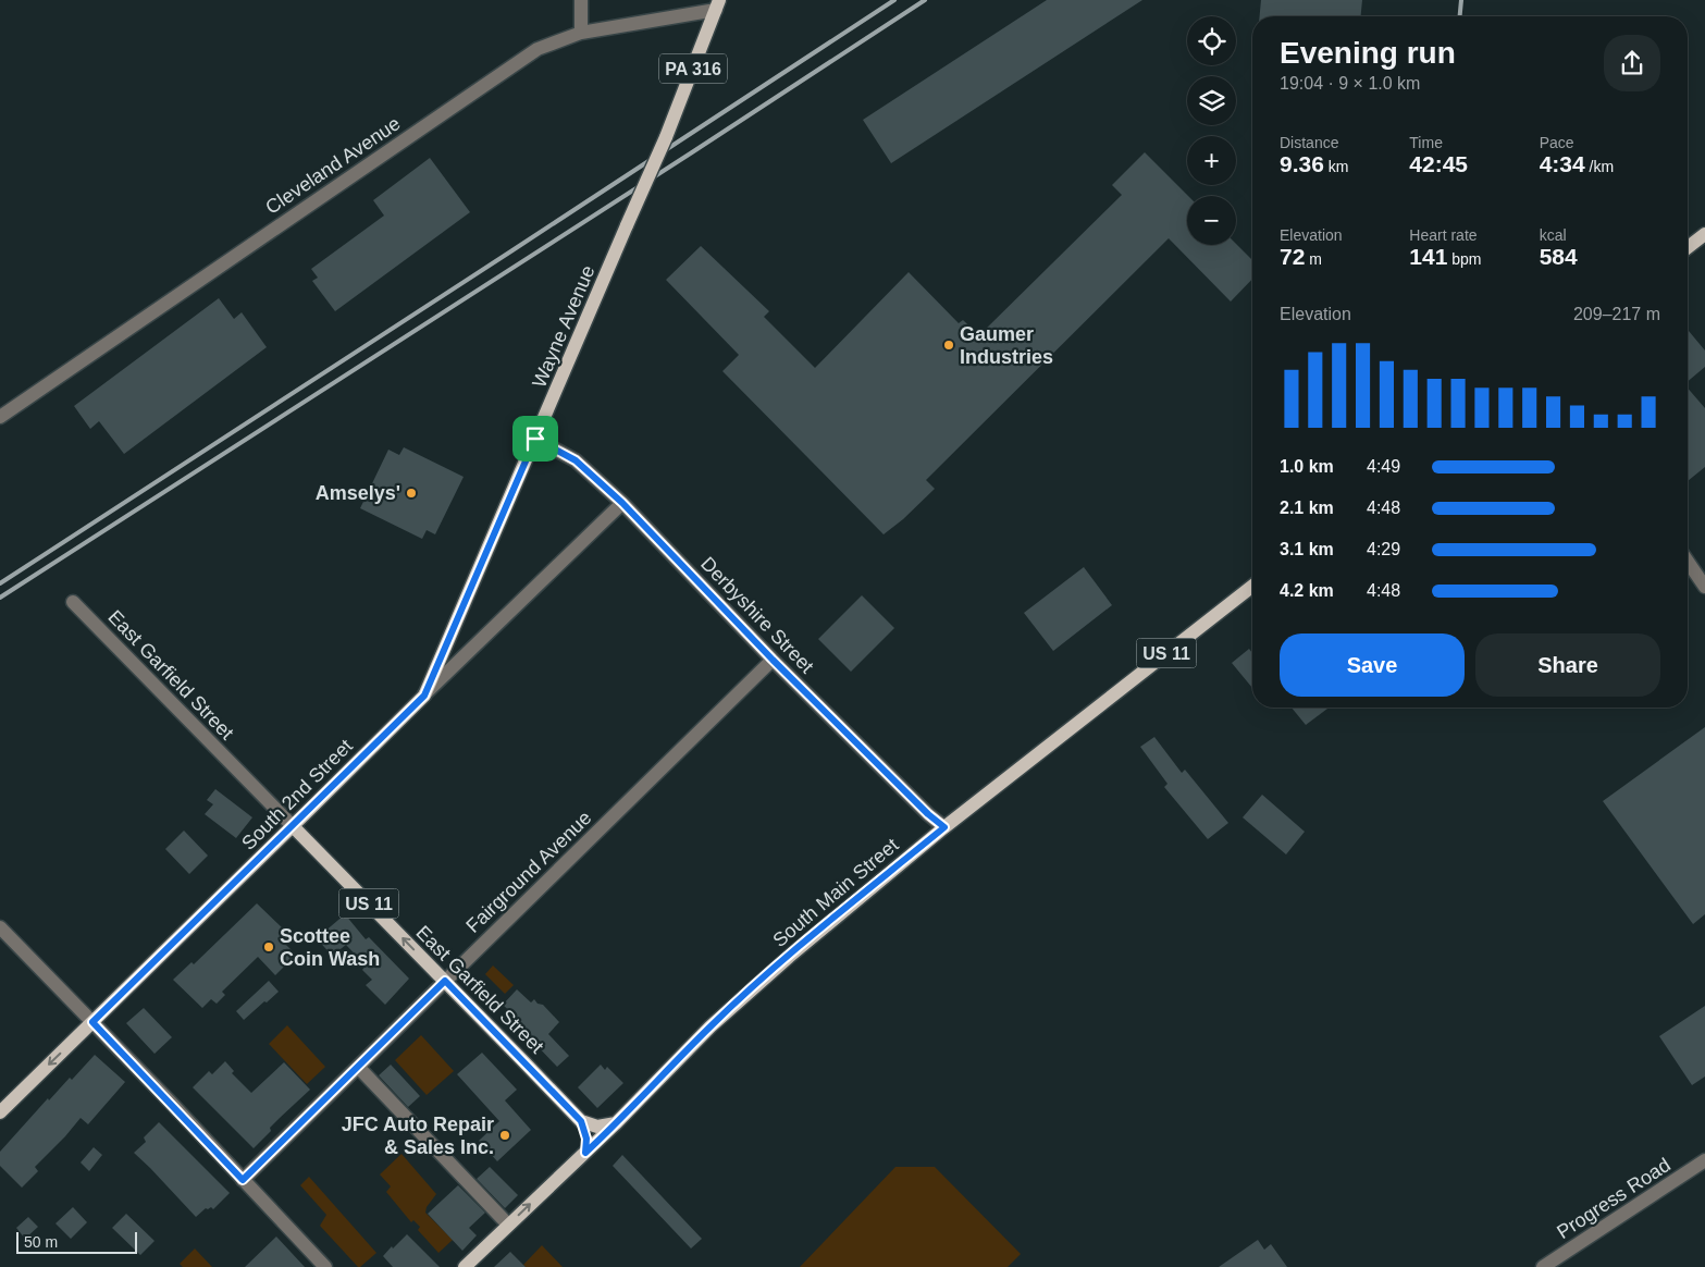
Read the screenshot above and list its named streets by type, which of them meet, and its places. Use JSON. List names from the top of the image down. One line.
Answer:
{"streets":{"main road":["PA 316","Wayne Avenue","US 11","East Garfield Street","South 2nd Street","South Main Street"],"street":["Cleveland Avenue","Derbyshire Street","Fairground Avenue","Progress Road"]},"crossings":[["Cleveland Avenue","Wayne Avenue"],["Wayne Avenue","Derbyshire Street"],["Wayne Avenue","South 2nd Street"],["Derbyshire Street","South 2nd Street"],["Derbyshire Street","Fairground Avenue"],["Derbyshire Street","South Main Street"],["East Garfield Street","South 2nd Street"],["East Garfield Street","Fairground Avenue"]],"places":["Gaumer Industries","Amselys'","Scottee Coin Wash","JFC Auto Repair & Sales Inc."],"scale_bar":"50 m","page":{"map_buttons":["+","−"],"heading":["Evening run","19:04 · 9 × 1.0 km"],"stats":[["Distance","9.36 km"],["Time","42:45"],["Pace","4:34 /km"],["Elevation","72 m"],["Heart rate","141 bpm"],["kcal","584"]],"chart":["Elevation","209–217 m"],"list":[{"name":"1.0 km","note":"4:49"},{"name":"2.1 km","note":"4:48"},{"name":"3.1 km","note":"4:29"},{"name":"4.2 km","note":"4:48"}],"buttons":["Save","Share"],"scale":"50 m"}}
